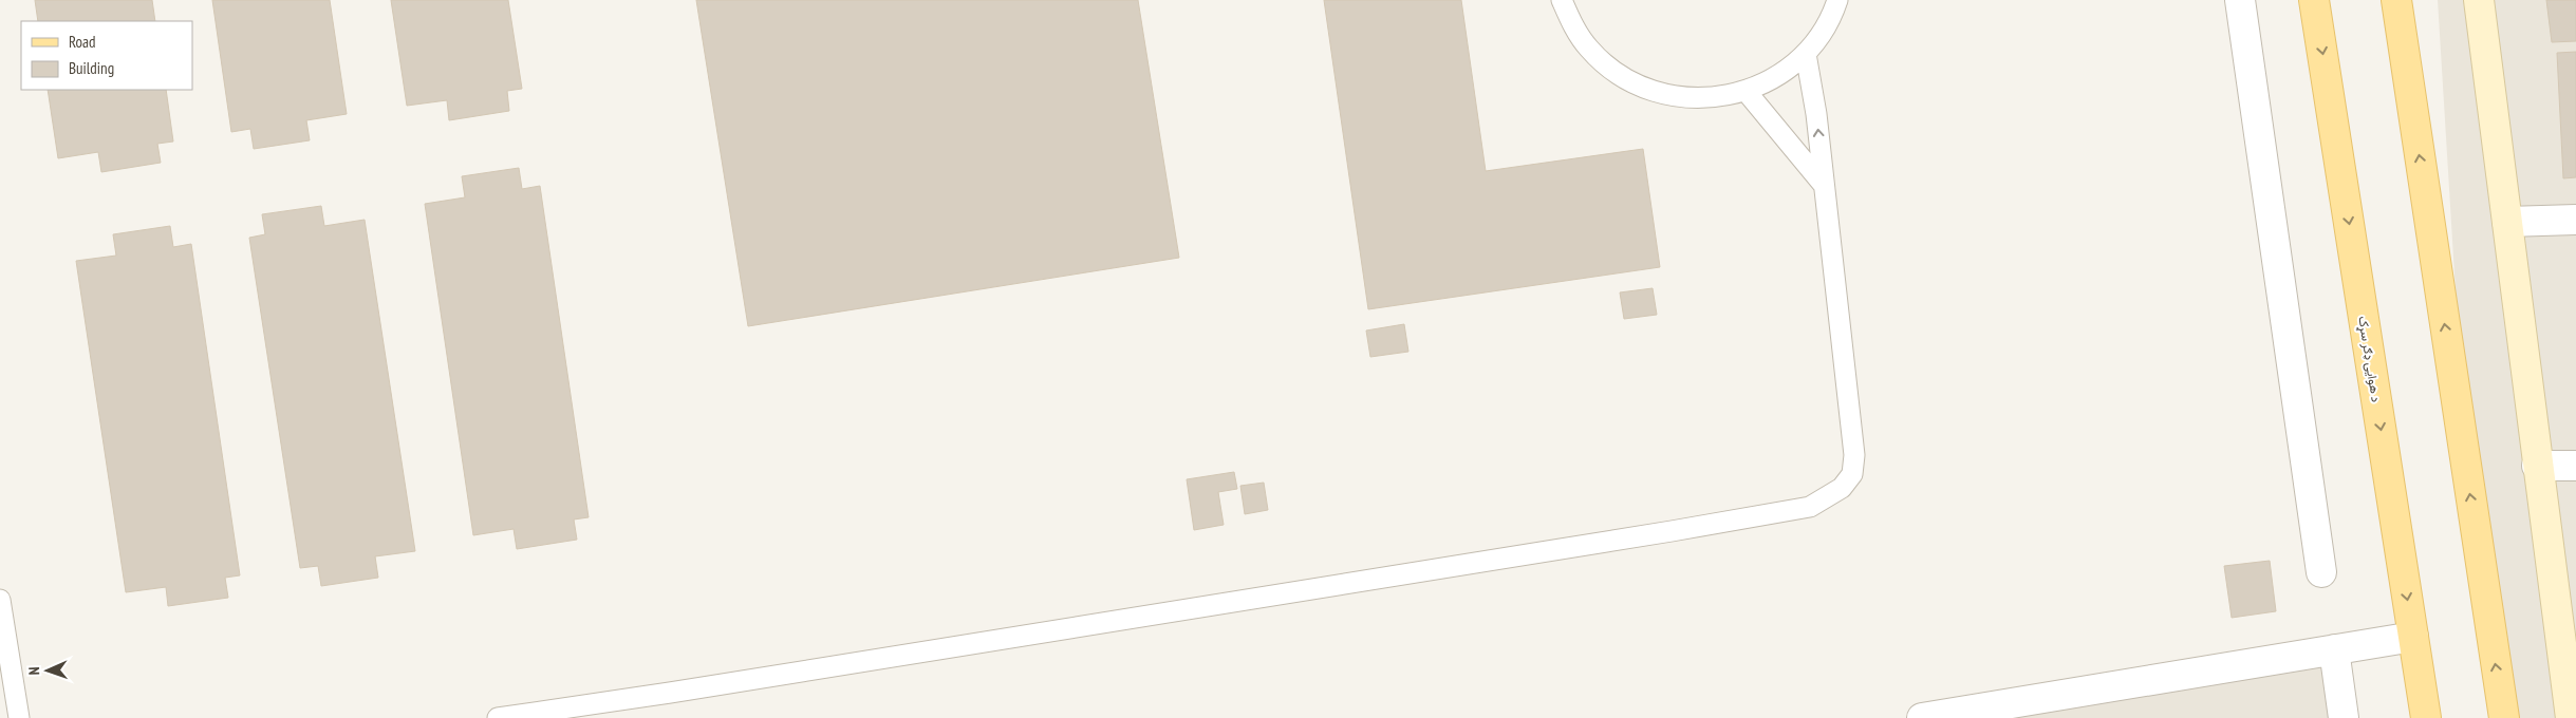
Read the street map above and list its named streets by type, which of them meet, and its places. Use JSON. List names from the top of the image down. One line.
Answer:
{"streets":{"main road":["د هوایی ډګر سړک"]},"legend":["Road","Building"],"north":"left"}
